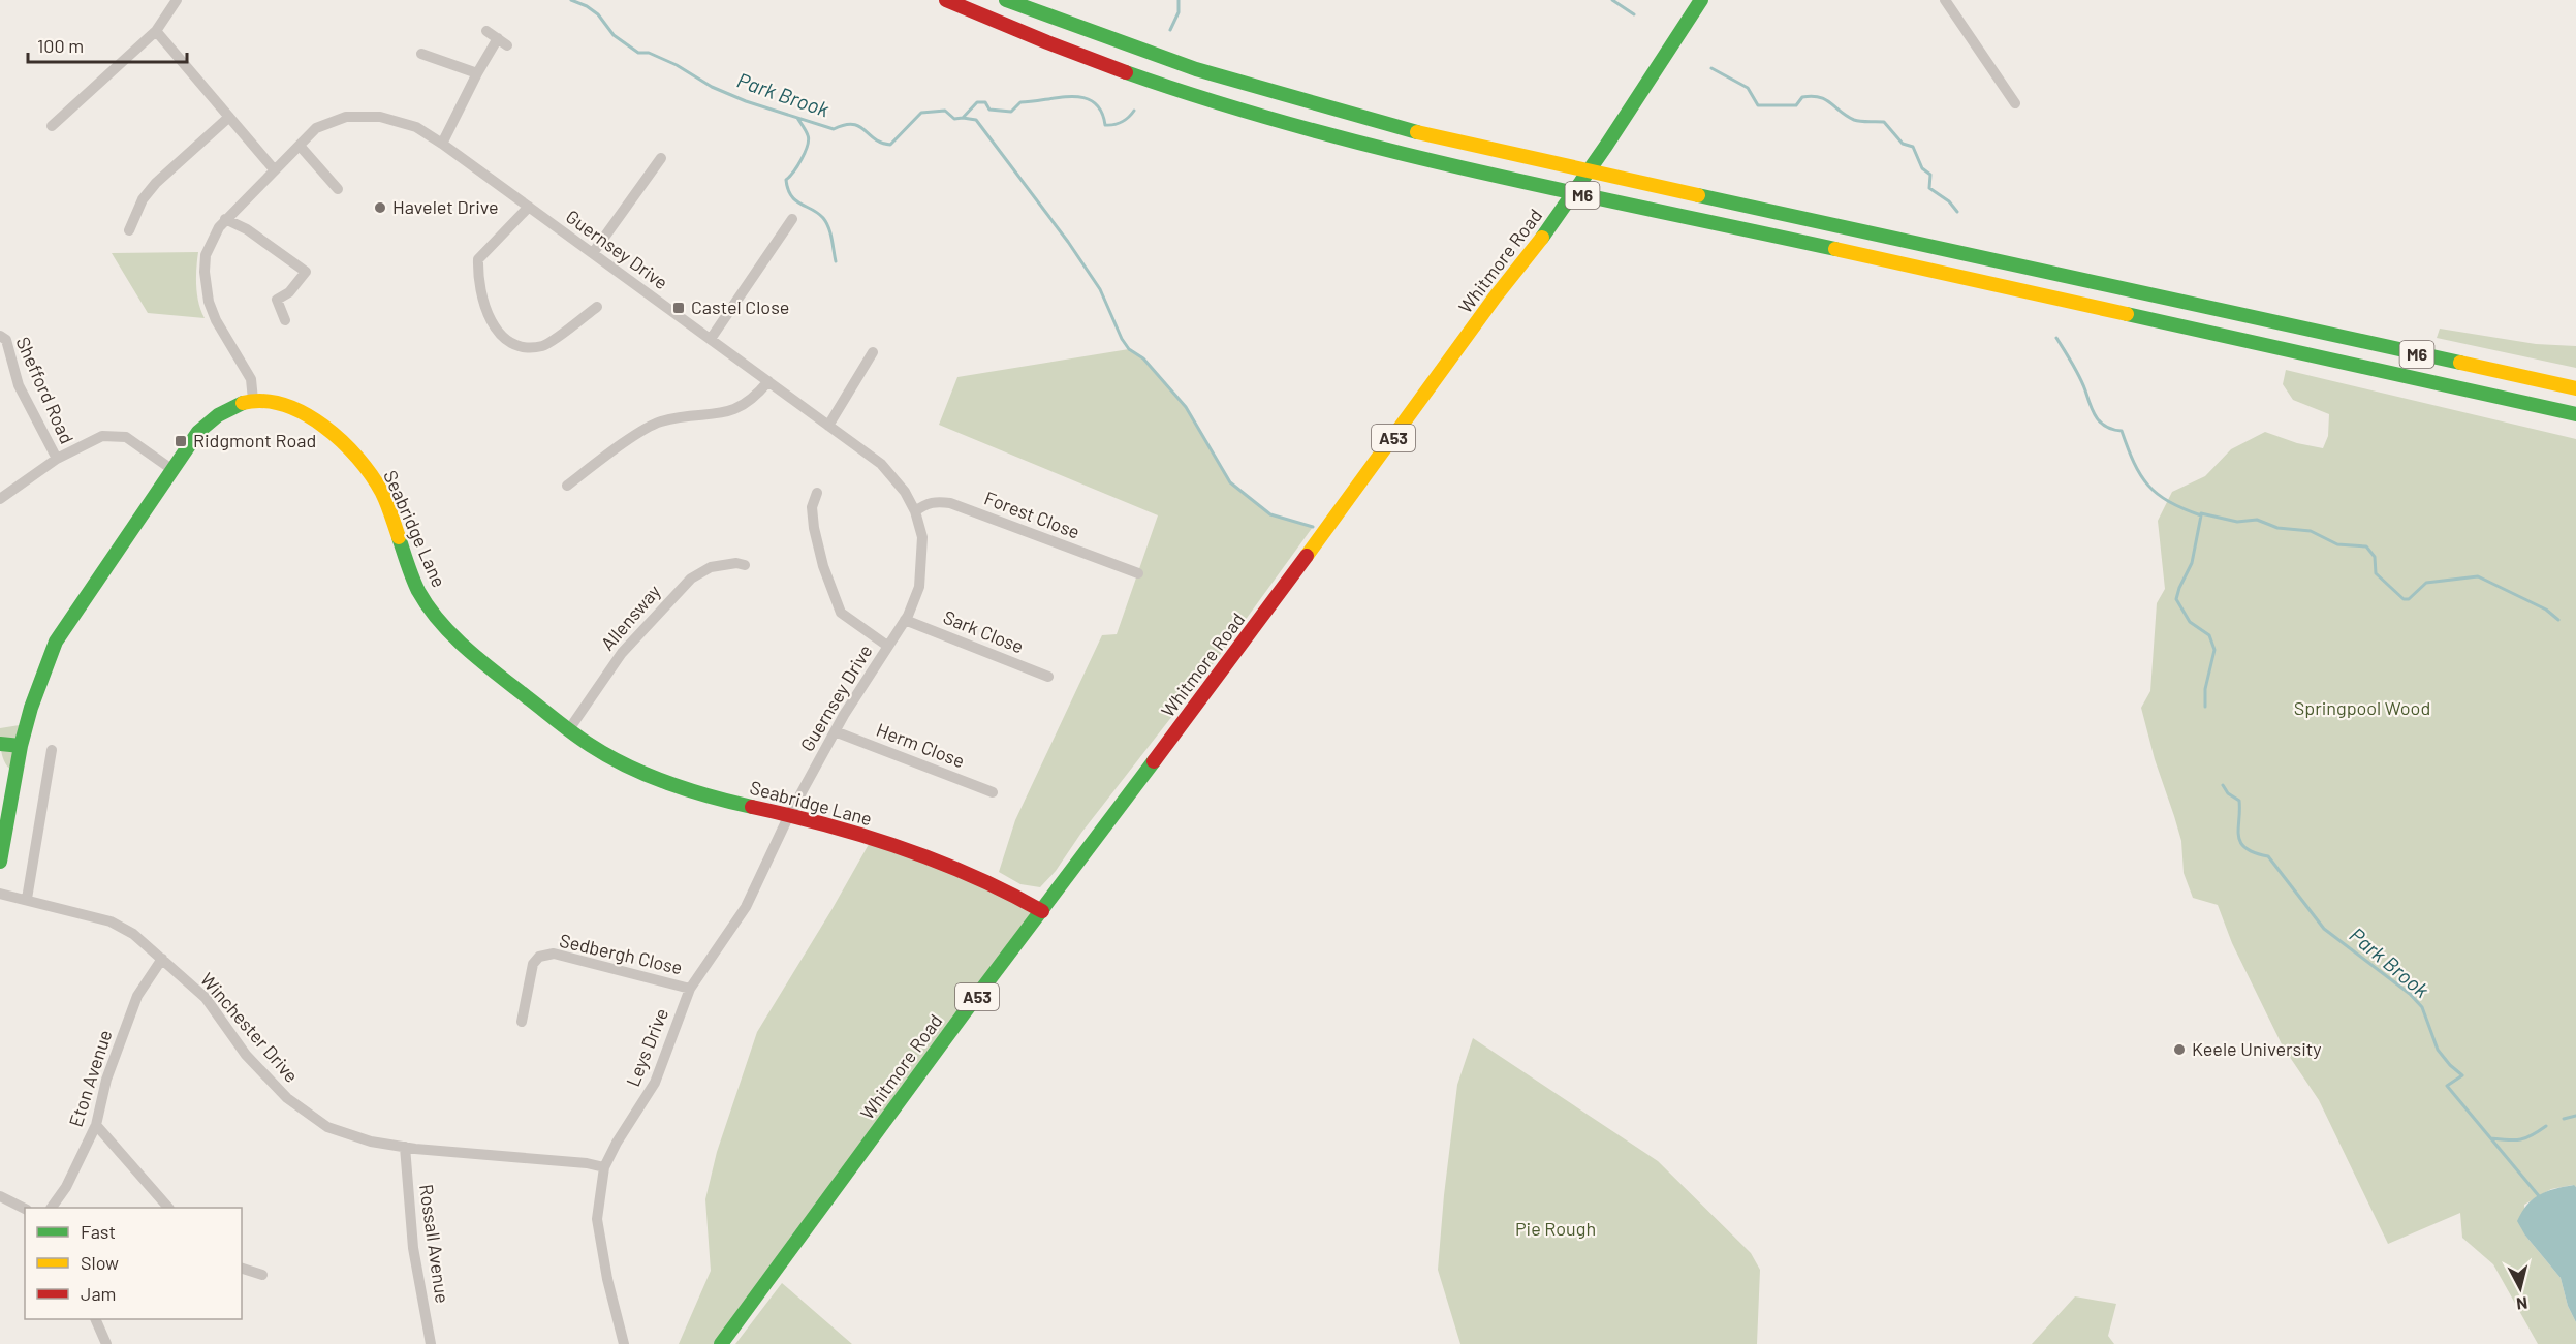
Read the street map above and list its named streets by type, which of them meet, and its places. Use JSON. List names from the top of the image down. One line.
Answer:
{"streets":{"main road":["M6","Whitmore Road","A53","Seabridge Lane"],"street":["Guernsey Drive","Shefford Road","Forest Close","Allensway","Sark Close","Herm Close","Sedbergh Close","Winchester Drive","Leys Drive","Eton Avenue","Rossall Avenue"]},"crossings":[["Guernsey Drive","Forest Close"],["Guernsey Drive","Seabridge Lane"],["Guernsey Drive","Sark Close"],["Guernsey Drive","Herm Close"],["Guernsey Drive","Leys Drive"],["Whitmore Road","Seabridge Lane"],["Seabridge Lane","Allensway"],["Seabridge Lane","Leys Drive"],["Sedbergh Close","Leys Drive"],["Winchester Drive","Leys Drive"],["Winchester Drive","Eton Avenue"],["Winchester Drive","Rossall Avenue"]],"water":["Park Brook"],"parks":["Springpool Wood","Pie Rough"],"places":{"other":["Havelet Drive","Keele University"],"transit":["Castel Close","Ridgmont Road"]},"legend":["Fast","Slow","Jam"],"scale_bar":"100 m","north":"bottom"}
